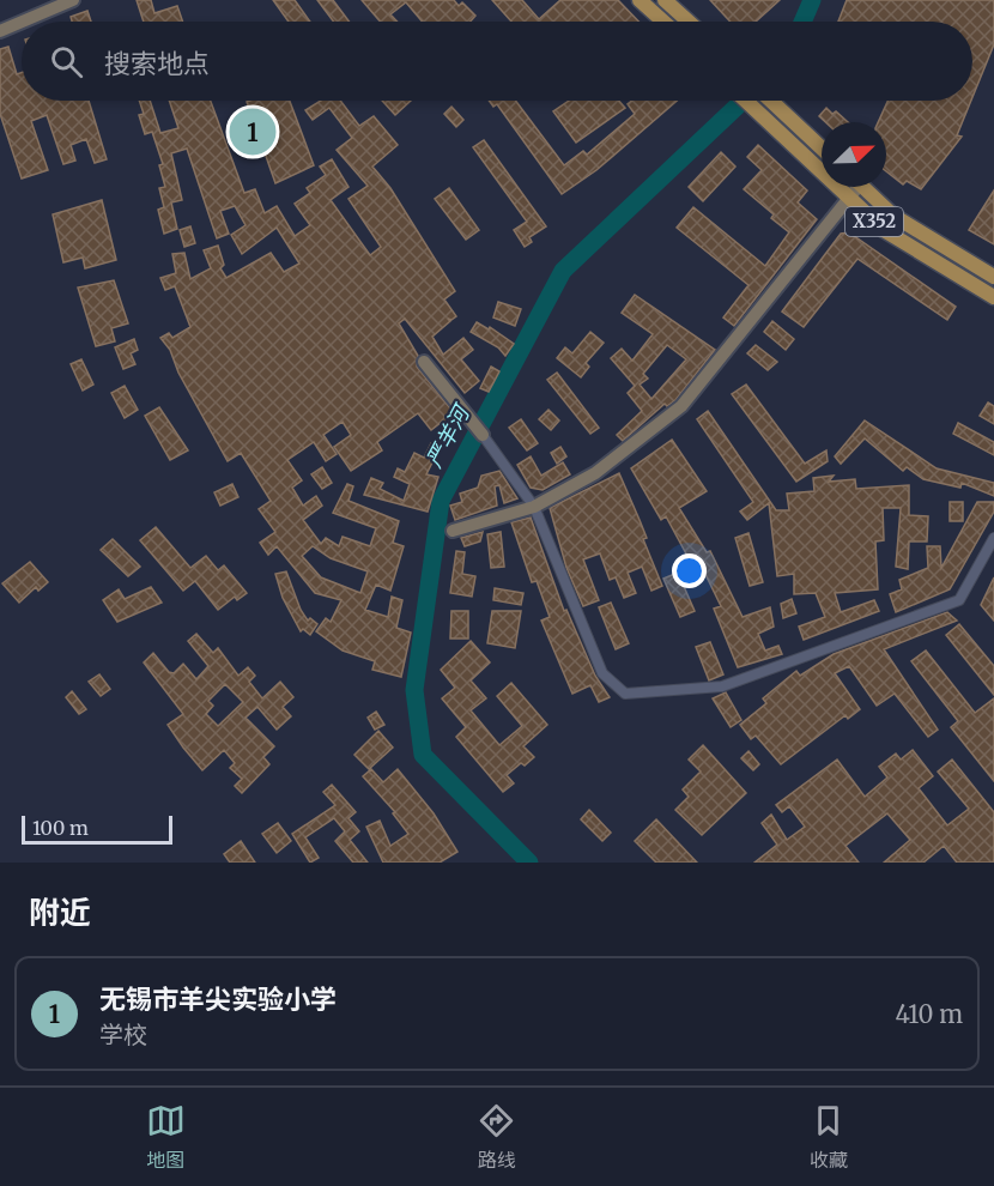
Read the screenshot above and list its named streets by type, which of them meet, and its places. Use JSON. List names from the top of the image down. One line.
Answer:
{"streets":{"main road":["X352"]},"water":["严羊河"],"scale_bar":"100 m","north":"top right","page":{"search":"搜索地点","pins":"1","scale":"100 m","heading":"附近","list":[{"mark":"1","name":"无锡市羊尖实验小学","note":"学校","value":"410 m"}],"nav":["地图","路线","收藏"]}}
